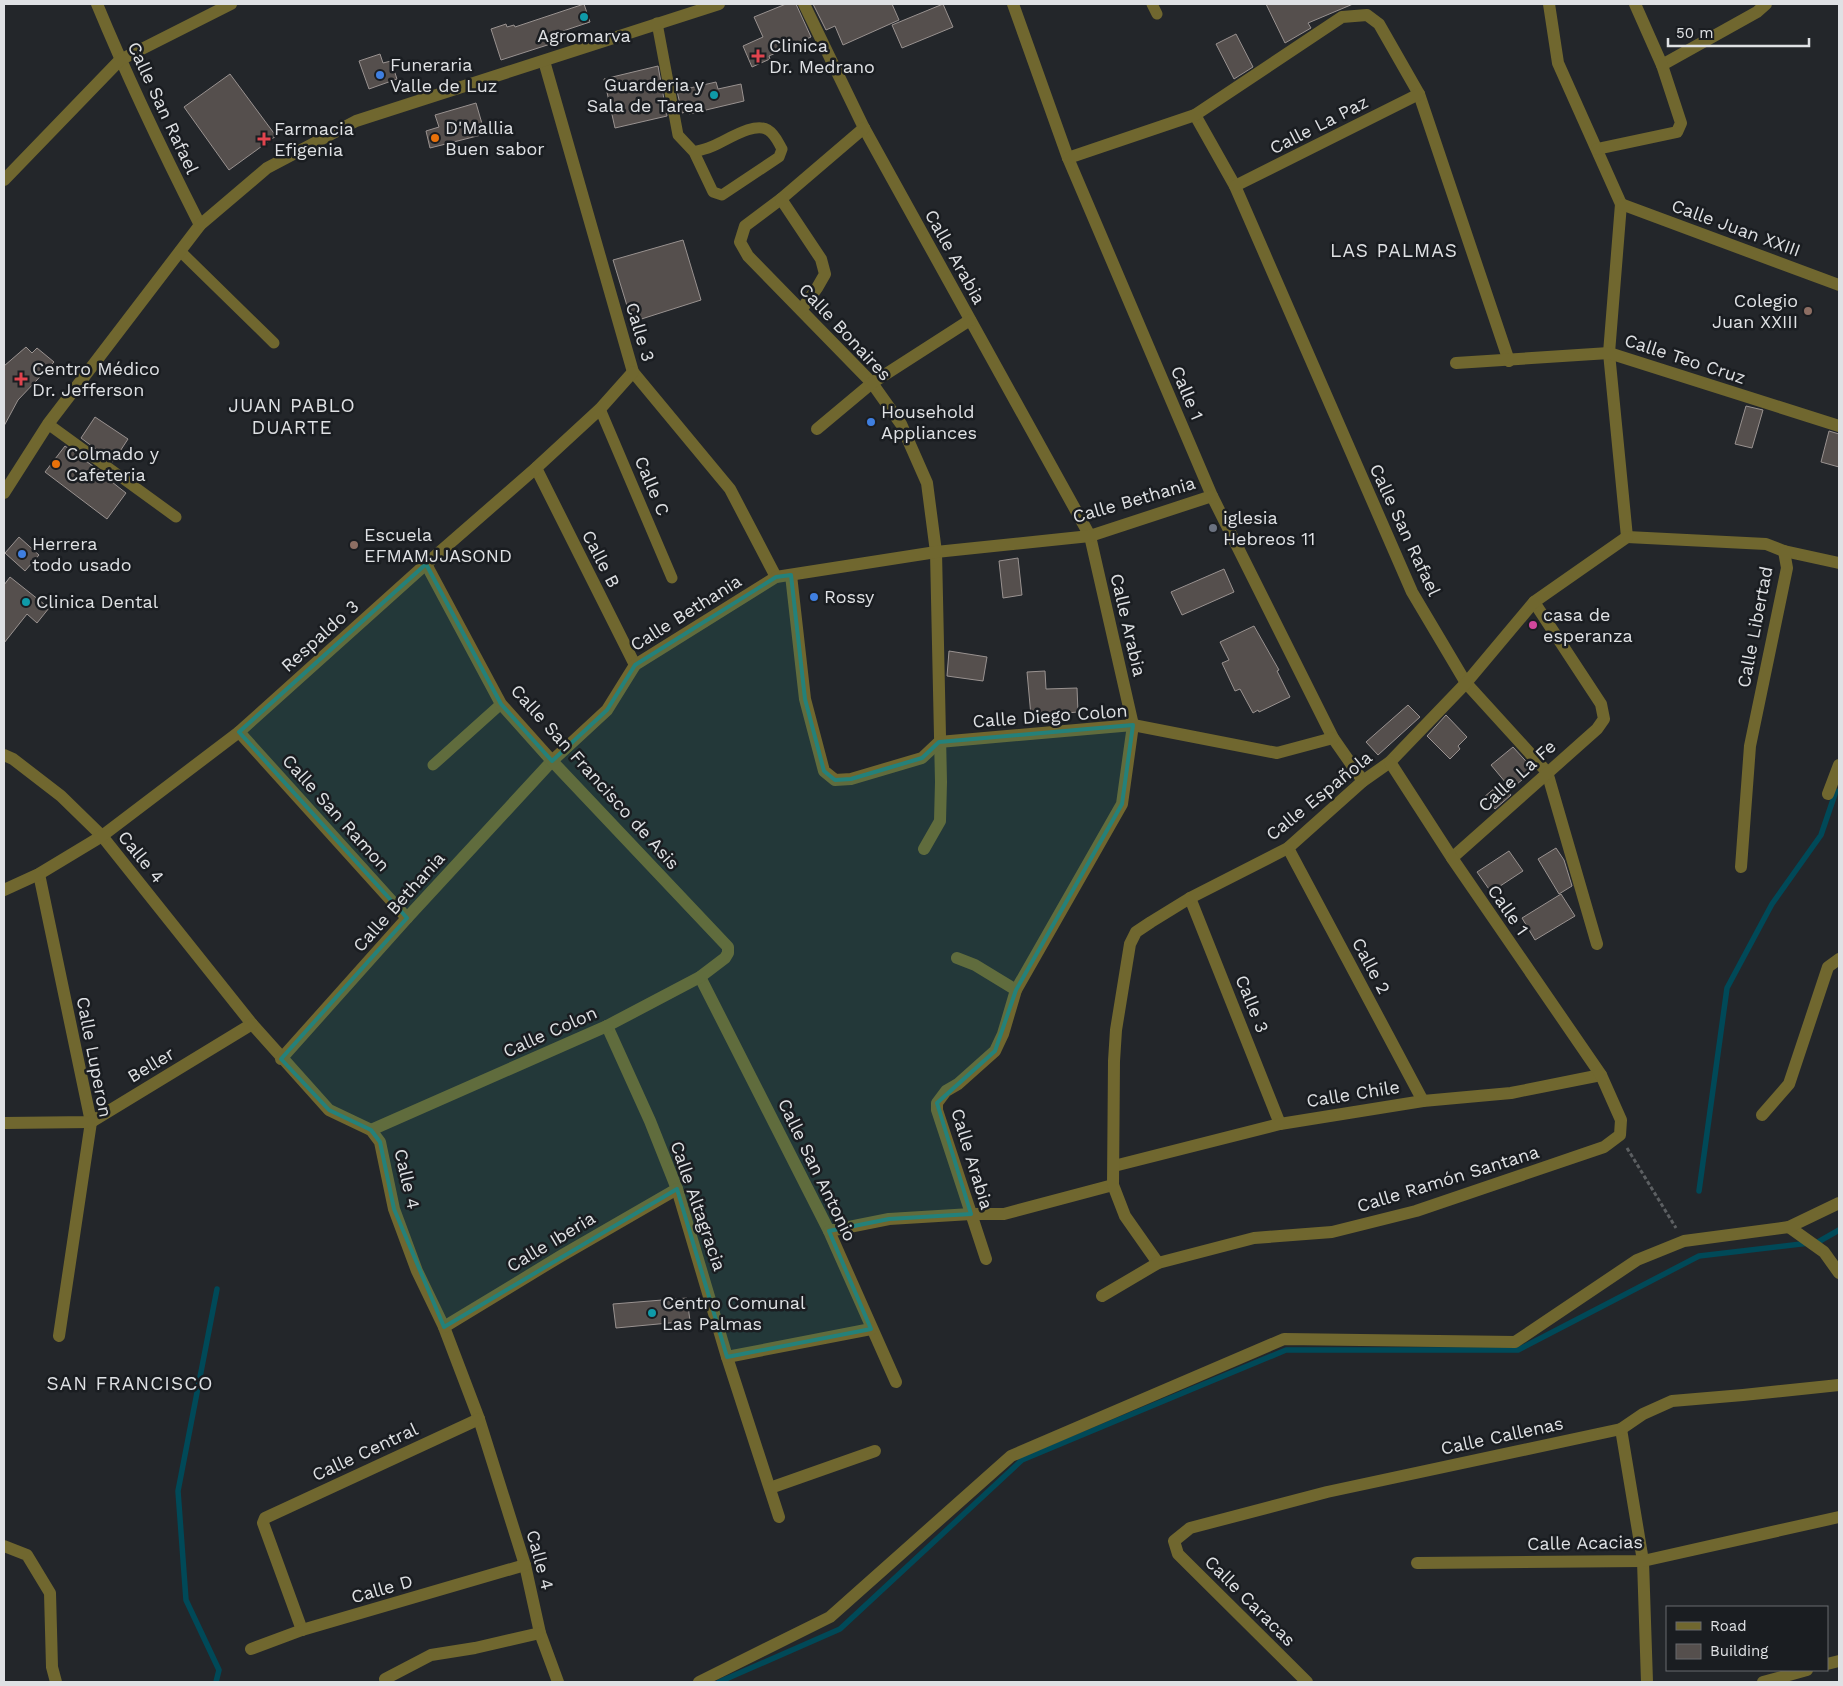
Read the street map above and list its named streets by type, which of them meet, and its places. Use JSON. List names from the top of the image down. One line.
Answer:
{"streets":{"street":["Calle San Rafael","Calle La Paz","Calle Juan XXIII","Calle Arabia","Calle 3","Calle Bonaires","Calle Teo Cruz","Calle 1","Calle Bethania","Calle B","Calle Libertad","Respaldo 3","Calle Diego Colon","Calle La Fe","Calle San Francisco de Asis","Calle Española","Calle San Ramon","Calle 4","Calle 2","Calle Colon","Calle Luperon","Beller","Calle Chile","Calle San Antonio","Calle Ramón Santana","Calle Altagracia","Calle Iberia","Calle Callenas","Calle Central","Calle Acacias","Calle D","Calle Caracas"],"lane":["Calle C"]},"crossings":[["Calle San Rafael","Calle La Paz"],["Calle San Rafael","Calle La Fe"],["Calle San Rafael","Calle Española"],["Calle Arabia","Calle Bonaires"],["Calle Arabia","Calle Bethania"],["Calle Arabia","Calle Diego Colon"],["Calle 3","Calle Bethania"],["Calle 3","Respaldo 3"],["Calle 3","Calle Española"],["Calle 3","Calle Chile"],["Calle Bonaires","Calle Bethania"],["Calle Bonaires","Calle Diego Colon"],["Calle 1","Calle Bethania"],["Calle 1","Calle Diego Colon"],["Calle 1","Calle La Fe"],["Calle 1","Calle Española"],["Calle 1","Calle Chile"],["Calle 1","Calle Ramón Santana"],["Calle C","Respaldo 3"],["Calle Bethania","Calle B"],["Calle Bethania","Calle San Francisco de Asis"],["Calle Bethania","Calle San Ramon"],["Calle Bethania","Calle 4"],["Calle B","Respaldo 3"],["Calle Libertad","Calle Española"],["Respaldo 3","Calle San Francisco de Asis"],["Respaldo 3","Calle San Ramon"],["Respaldo 3","Calle 4"],["Respaldo 3","Calle Luperon"],["Calle La Fe","Calle Española"],["Calle San Francisco de Asis","Calle Colon"],["Calle Española","Calle 2"],["Calle Española","Calle Chile"],["Calle 4","Calle Colon"],["Calle 4","Beller"],["Calle 4","Calle Iberia"],["Calle 4","Calle Central"],["Calle 4","Calle D"],["Calle 2","Calle Chile"],["Calle Colon","Calle San Antonio"],["Calle Colon","Calle Altagracia"],["Calle Luperon","Beller"],["Calle Altagracia","Calle Iberia"],["Calle Callenas","Calle Caracas"],["Calle Central","Calle D"]],"districts":["LAS PALMAS","JUAN PABLO DUARTE","SAN FRANCISCO"],"places":{"other":["Agromarva","Funeraria Valle de Luz","Guarderia y Sala de Tarea","D'Mallia Buen sabor","Colegio Juan XXIII","Household Appliances","Colmado y Cafeteria","iglesia Hebreos 11","Escuela EFMAMJJASOND","Herrera todo usado","Rossy","Clinica Dental","casa de esperanza","Centro Comunal Las Palmas"],"health":["Clinica Dr. Medrano","Farmacia Efigenia","Centro Médico Dr. Jefferson"]},"legend":["Road","Building"],"scale_bar":"50 m"}
